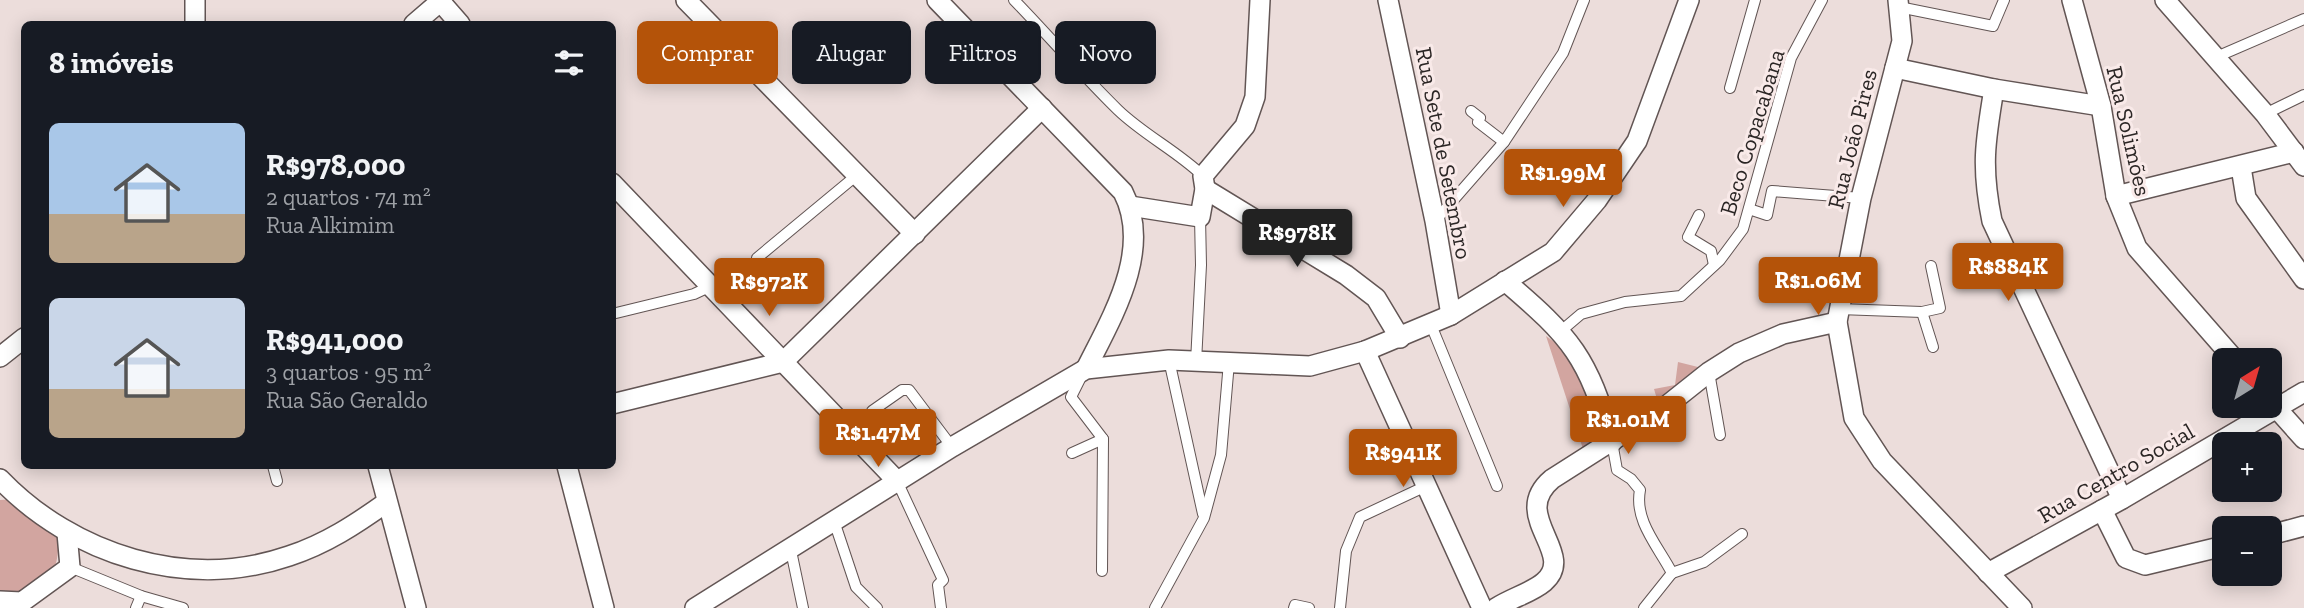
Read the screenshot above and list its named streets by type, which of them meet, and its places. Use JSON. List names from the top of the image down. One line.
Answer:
{"streets":{"street":["Rua Solimões","Rua João Pires","Rua Sete de Setembro","Rua Centro Social"],"lane":["Beco Copacabana"]},"crossings":[["Rua João Pires","Rua Centro Social"]],"north":"top right","page":{"chip":["Comprar","Alugar","Filtros","Novo"],"heading":"8 imóveis","list":[{"name":"R$978,000","note":"2 quartos · 74 m² · Rua Alkimim"},{"name":"R$941,000","note":"3 quartos · 95 m² · Rua São Geraldo"}],"price":["R$1.99M","R$978K","R$884K","R$1.06M","R$972K","R$1.01M","R$1.47M","R$941K"],"map_buttons":["+","−"]}}
